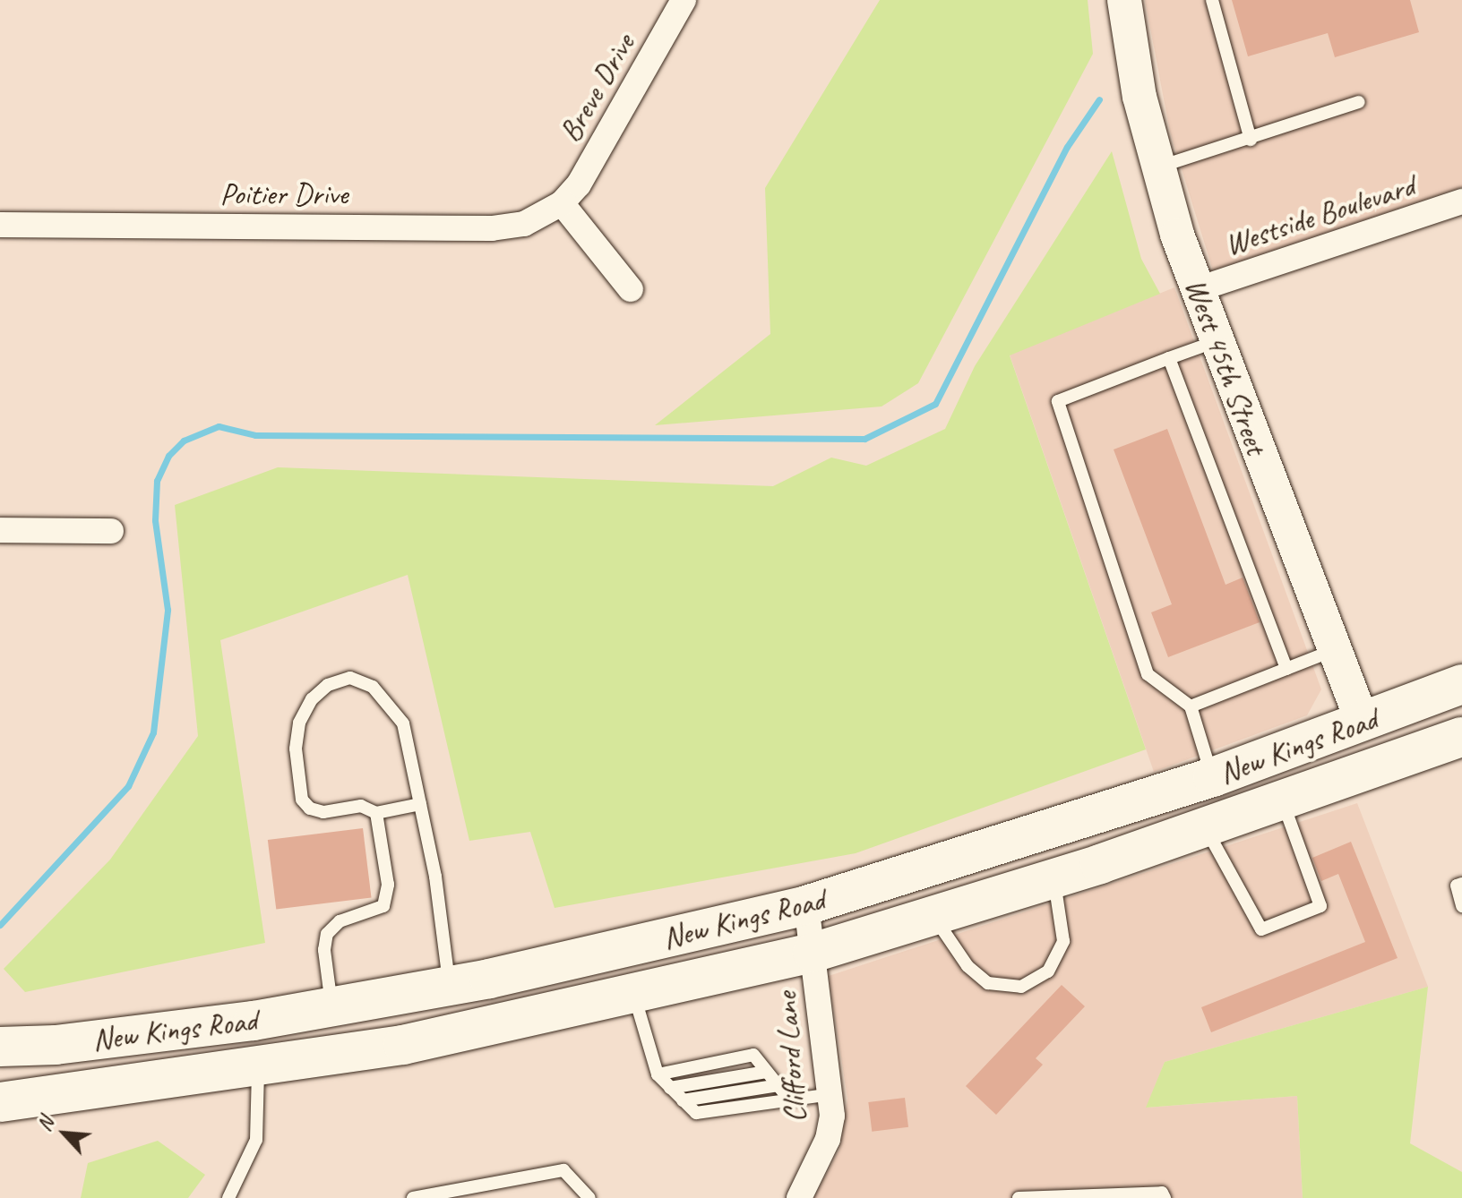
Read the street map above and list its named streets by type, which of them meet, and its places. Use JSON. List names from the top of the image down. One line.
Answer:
{"streets":{"highway":["New Kings Road"],"street":["Breve Drive","Poitier Drive","Westside Boulevard","West 45th Street","Clifford Lane"]},"crossings":[["Breve Drive","Poitier Drive"],["Westside Boulevard","West 45th Street"],["West 45th Street","New Kings Road"],["New Kings Road","Clifford Lane"]],"north":"top left"}
